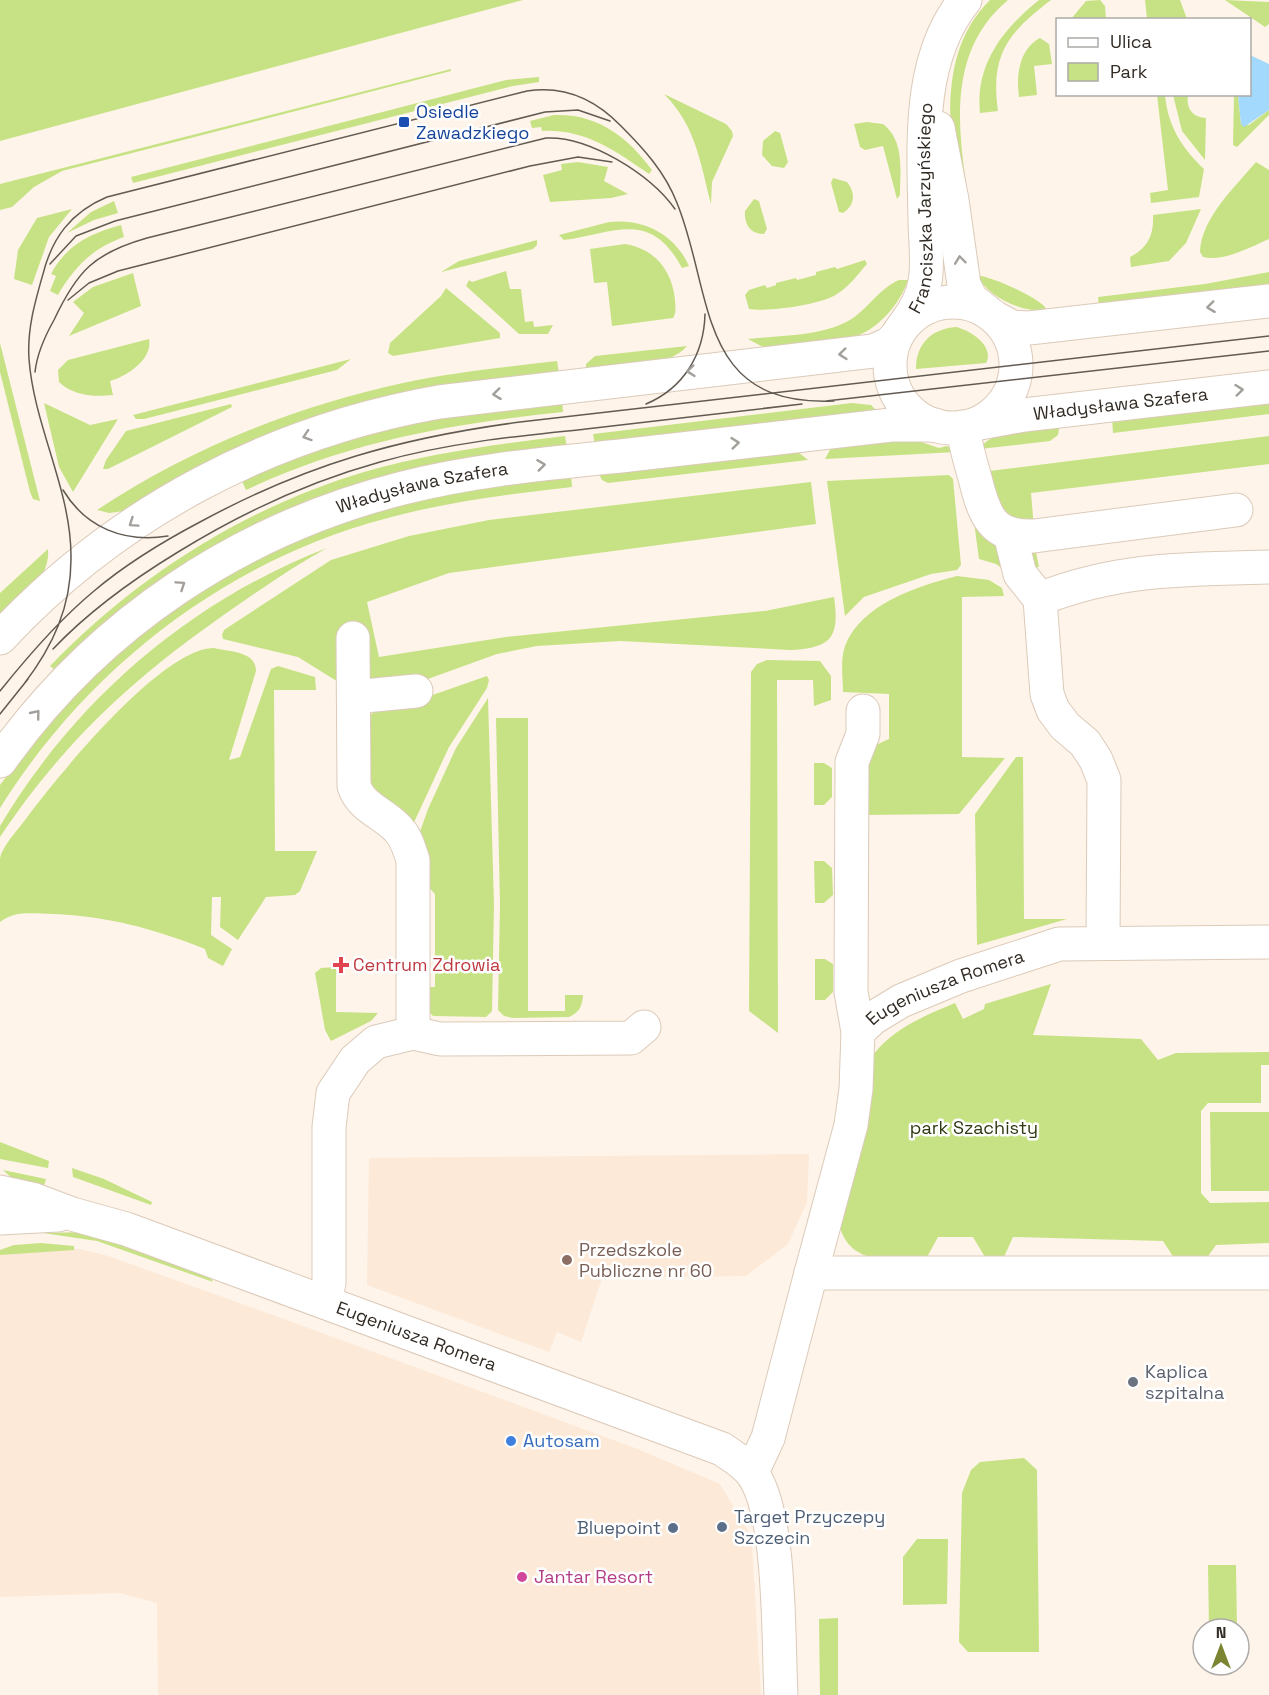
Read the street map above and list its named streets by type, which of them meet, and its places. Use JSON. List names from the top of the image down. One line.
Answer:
{"streets":{"street":["Franciszka Jarzyńskiego","Władysława Szafera","Eugeniusza Romera"]},"crossings":[["Franciszka Jarzyńskiego","Władysława Szafera"]],"parks":["park Szachisty"],"places":{"transit":["Osiedle Zawadzkiego"],"health":["Centrum Zdrowia"],"other":["Przedszkole Publiczne nr 60","Kaplica szpitalna","Autosam","Target Przyczepy Szczecin","Bluepoint","Jantar Resort"]},"legend":["Ulica","Park"],"north":"top"}
